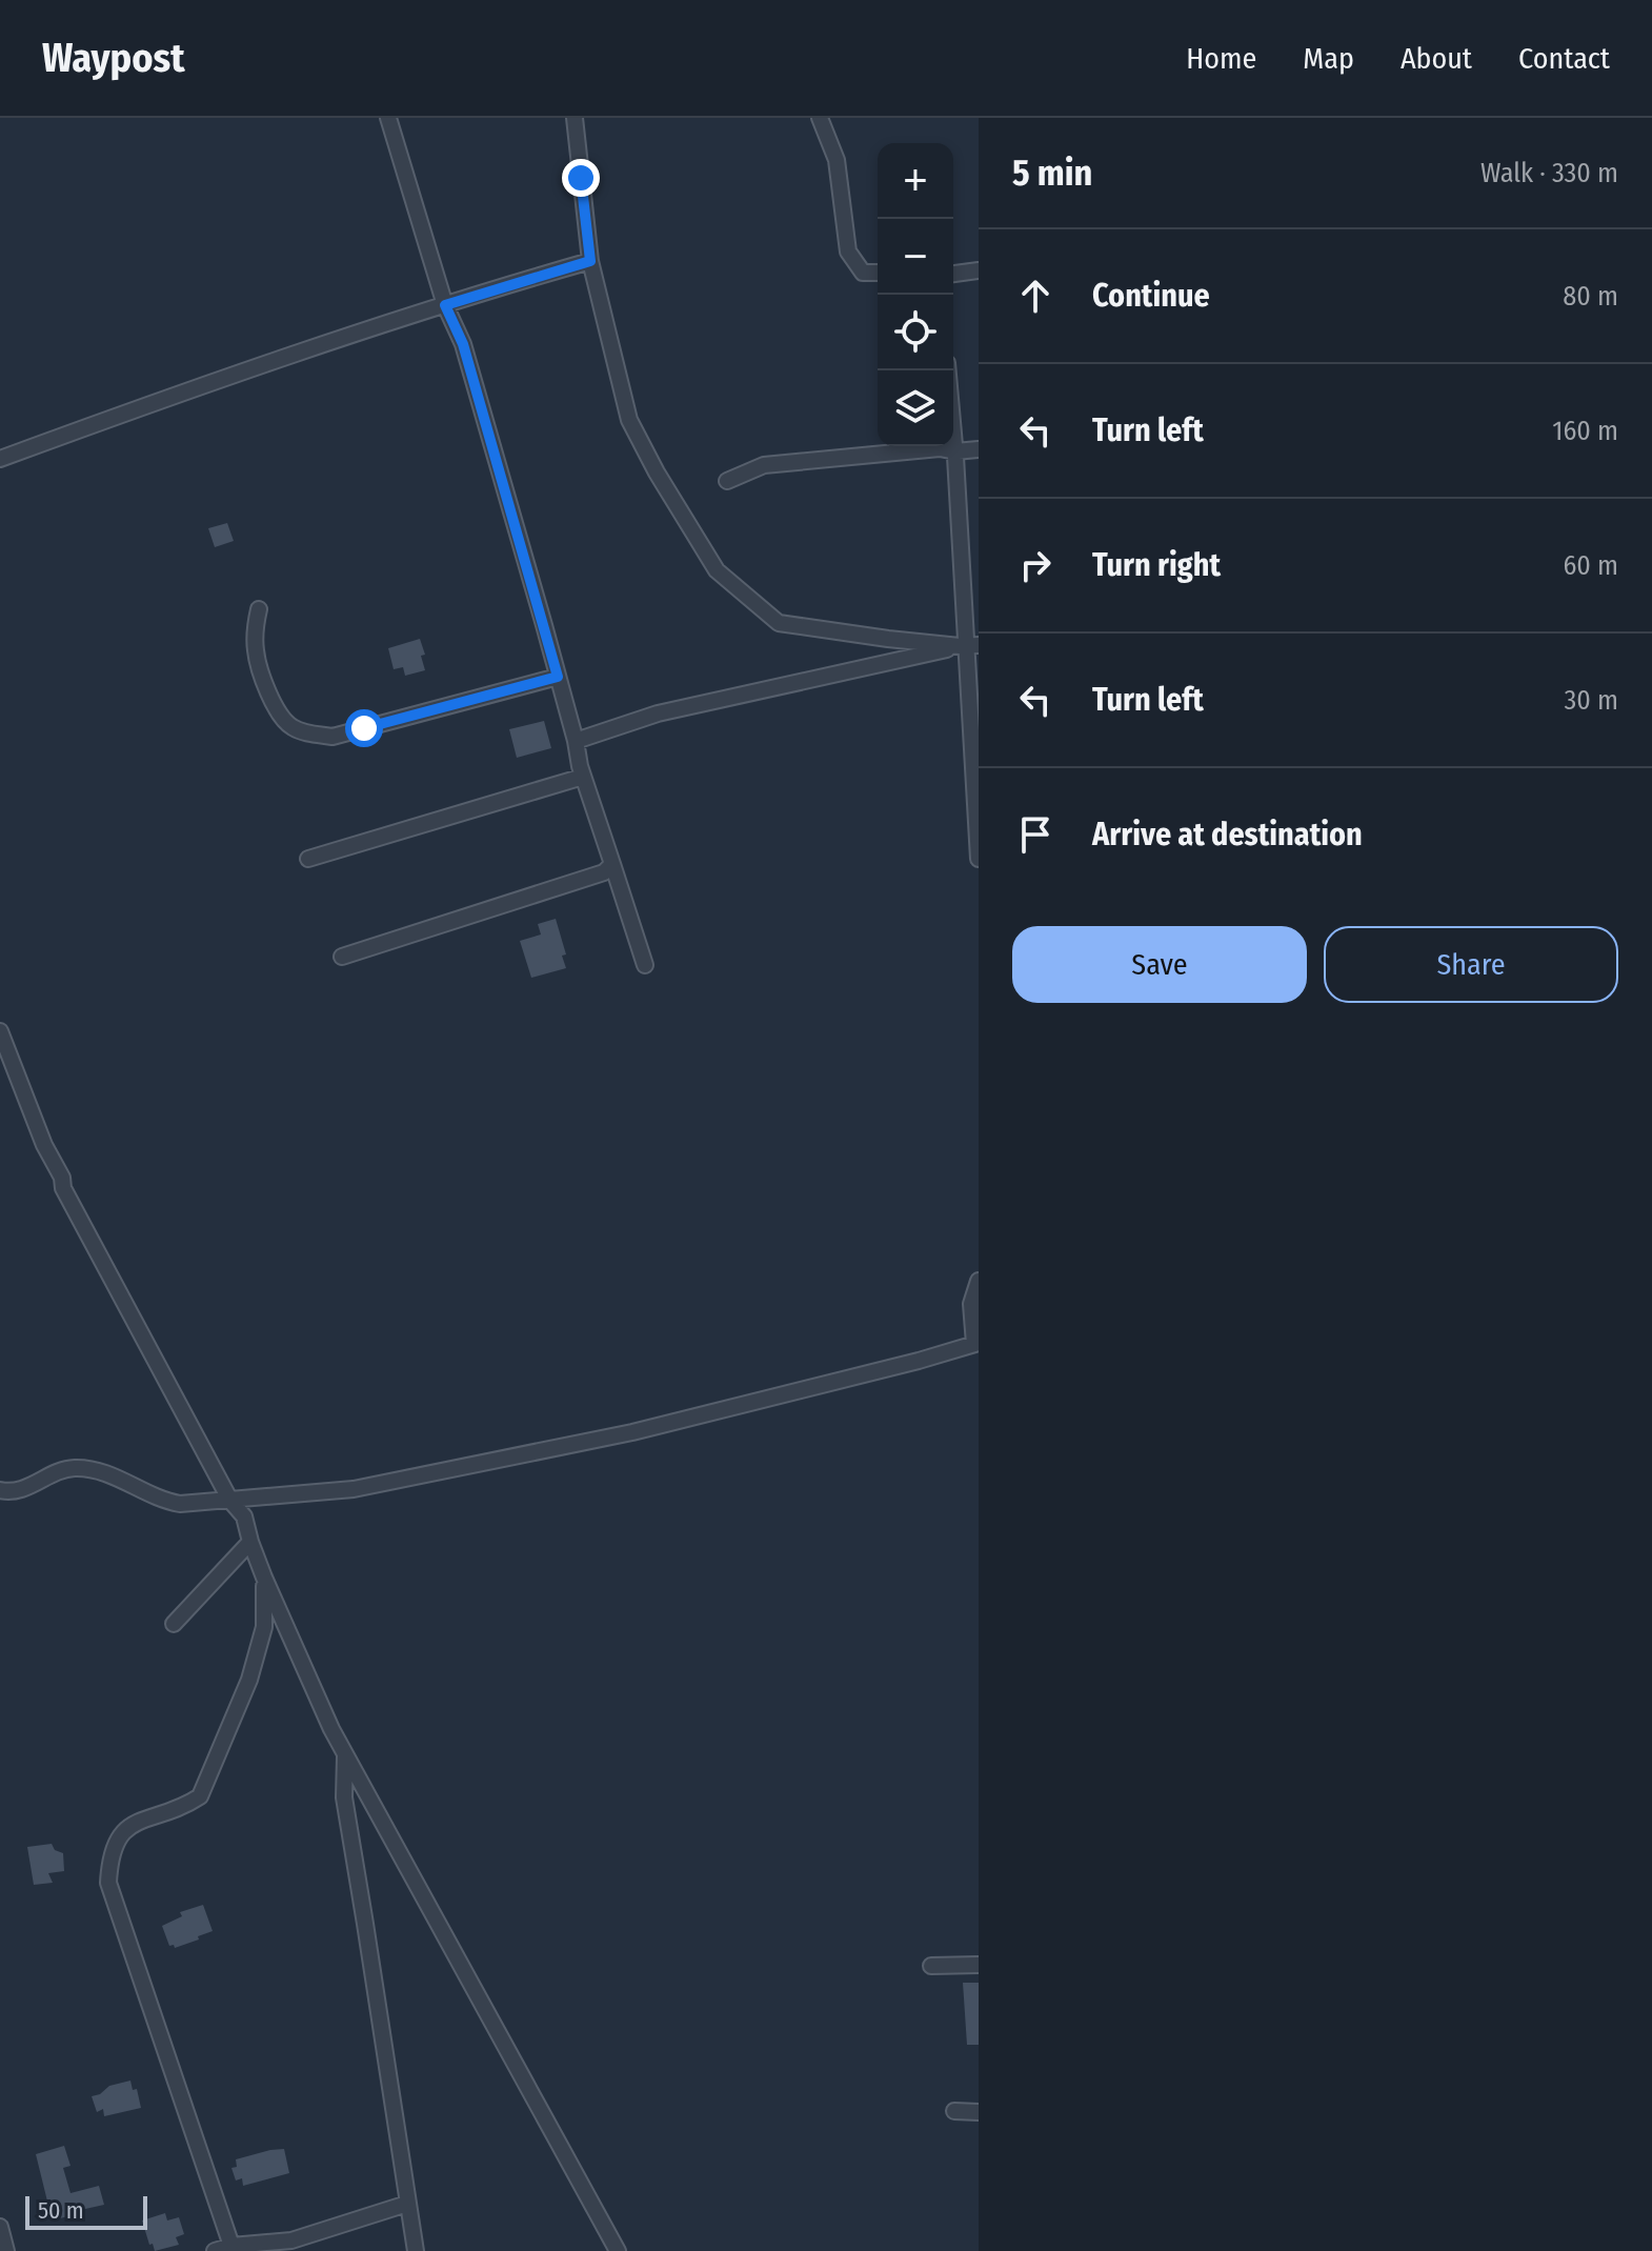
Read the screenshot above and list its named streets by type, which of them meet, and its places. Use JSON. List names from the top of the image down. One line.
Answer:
{"scale_bar":"50 m","page":{"header":"Waypost","nav":["Home","Map","About","Contact"],"heading":["5 min","Walk · 330 m"],"map_buttons":["+","−"],"list":[["Continue","80 m"],["Turn left","160 m"],["Turn right","60 m"],["Turn left","30 m"],"Arrive at destination"],"buttons":["Save","Share"],"scale":"50 m"}}
